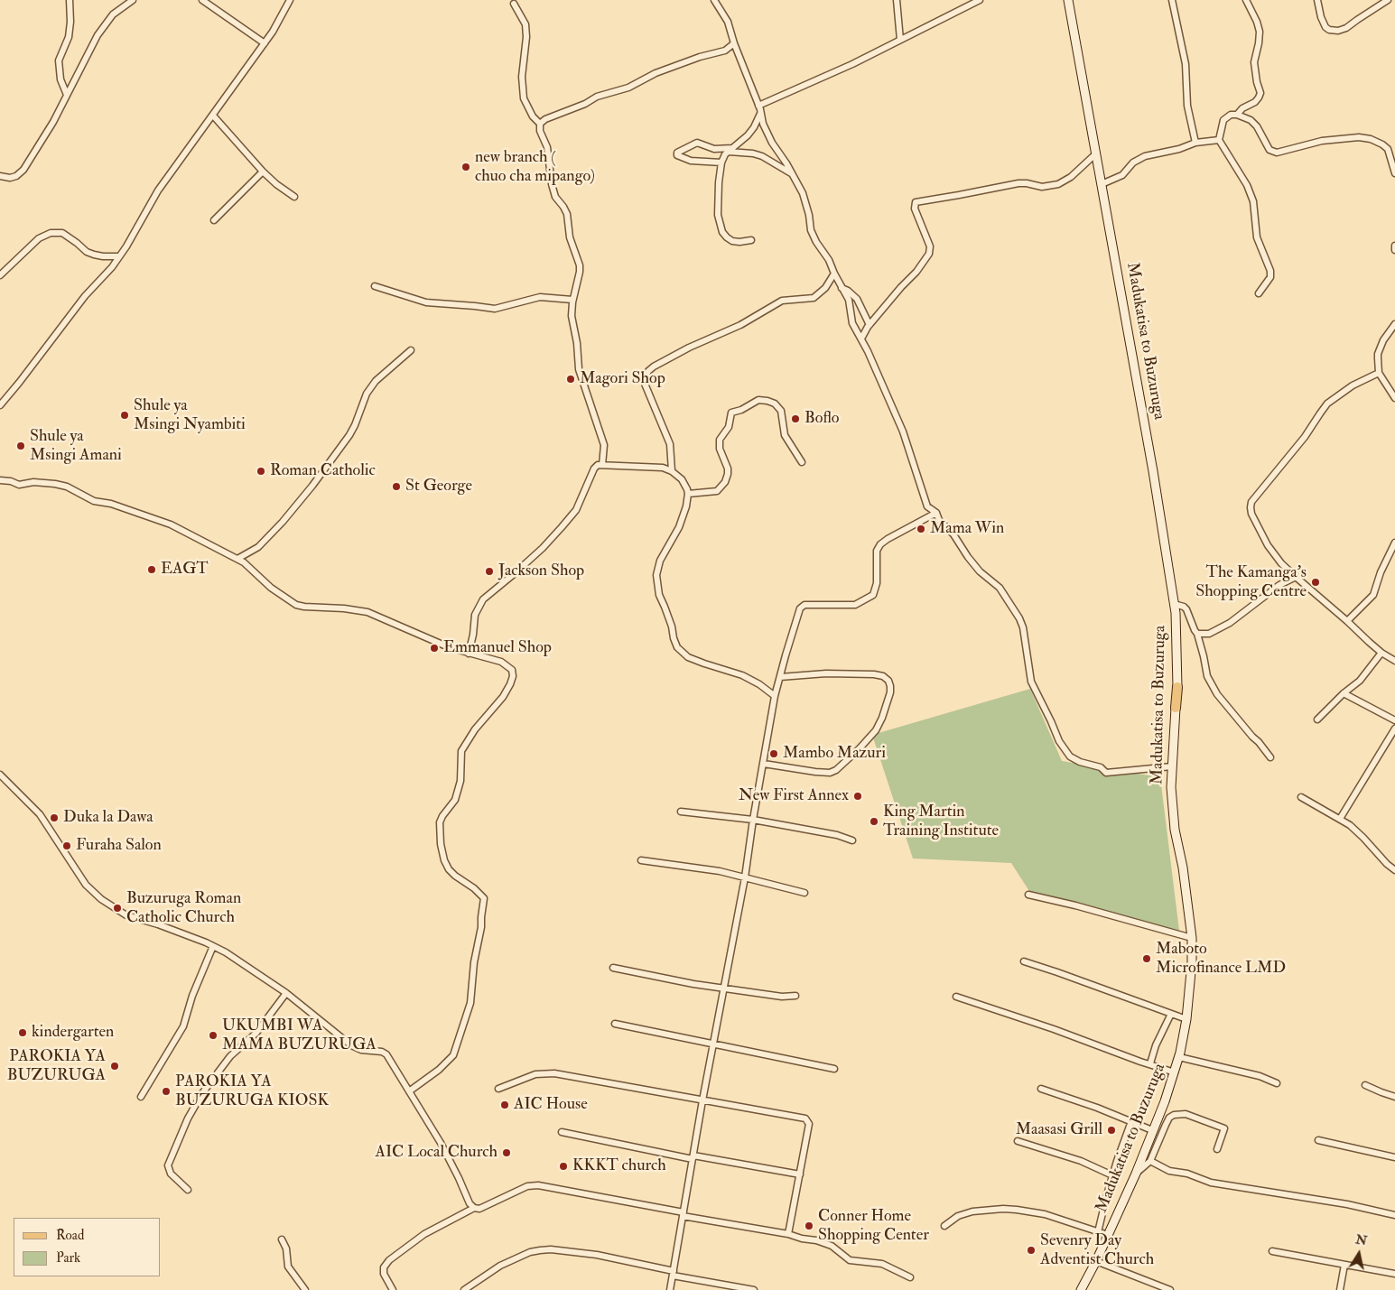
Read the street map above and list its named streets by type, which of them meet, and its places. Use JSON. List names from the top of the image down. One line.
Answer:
{"streets":{"main road":["Madukatisa to Buzuruga"]},"places":["new branch ( chuo cha mipango)","Magori Shop","Shule ya Msingi Nyambiti","Boflo","Shule ya Msingi Amani","Roman Catholic","St George","Mama Win","EAGT","Jackson Shop","The Kamanga's Shopping Centre","Emmanuel Shop","Mambo Mazuri","New First Annex","Duka la Dawa","King Martin Training Institute","Furaha Salon","Buzuruga Roman Catholic Church","Maboto Microfinance LMD","kindergarten","UKUMBI WA MAMA BUZURUGA","PAROKIA YA BUZURUGA","PAROKIA YA BUZURUGA KIOSK","AIC House","Maasasi Grill","AIC Local Church","KKKT church","Conner Home Shopping Center","Sevenry Day Adventist Church"],"legend":["Road","Park"],"north":"top"}
